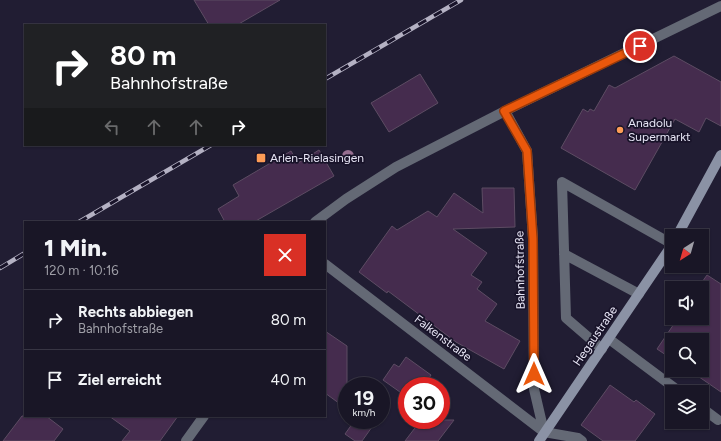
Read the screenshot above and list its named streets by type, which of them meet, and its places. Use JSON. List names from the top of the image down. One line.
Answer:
{"streets":{"main road":["Hegaustraße"],"street":["Bahnhofstraße","Falkenstraße"]},"crossings":[["Bahnhofstraße","Hegaustraße"],["Bahnhofstraße","Falkenstraße"],["Hegaustraße","Falkenstraße"]],"places":{"other":["Anadolu Supermarkt"],"transit":["Arlen-Rielasingen"]},"north":"bottom left","page":{"turn":["80 m","Bahnhofstraße"],"heading":["1 Min.","120 m · 10:16"],"list":[{"name":"Rechts abbiegen","note":"Bahnhofstraße","value":"80 m"},{"name":"Ziel erreicht","value":"40 m"}],"speed":"19 km/h","limit":"30"}}
